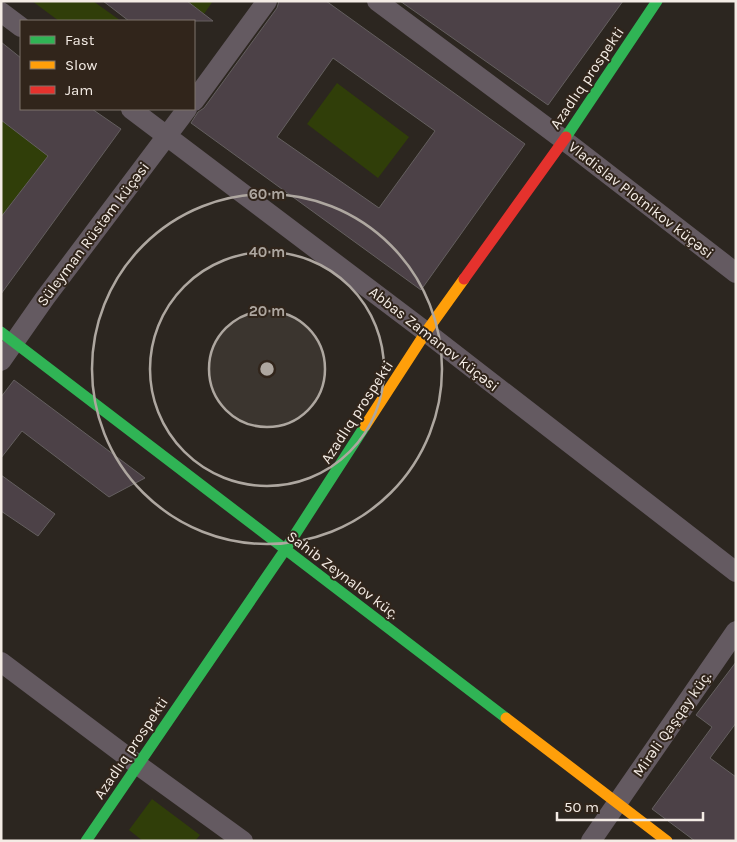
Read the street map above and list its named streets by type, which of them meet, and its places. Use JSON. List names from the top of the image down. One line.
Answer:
{"streets":{"main road":["Azadlıq prospekti","Sahib Zeynalov küç."],"street":["Vladislav Plotnikov küçəsi","Süleyman Rüstəm küçəsi","Abbas Zamanov küçəsi","Mirəli Qaşqay küç."]},"crossings":[["Azadlıq prospekti","Vladislav Plotnikov küçəsi"],["Azadlıq prospekti","Abbas Zamanov küçəsi"],["Azadlıq prospekti","Sahib Zeynalov küç."],["Süleyman Rüstəm küçəsi","Abbas Zamanov küçəsi"],["Süleyman Rüstəm küçəsi","Sahib Zeynalov küç."],["Sahib Zeynalov küç.","Mirəli Qaşqay küç."]],"legend":["Fast","Slow","Jam"],"scale_bar":"50 m","rings":["60 m","40 m","20 m"]}
